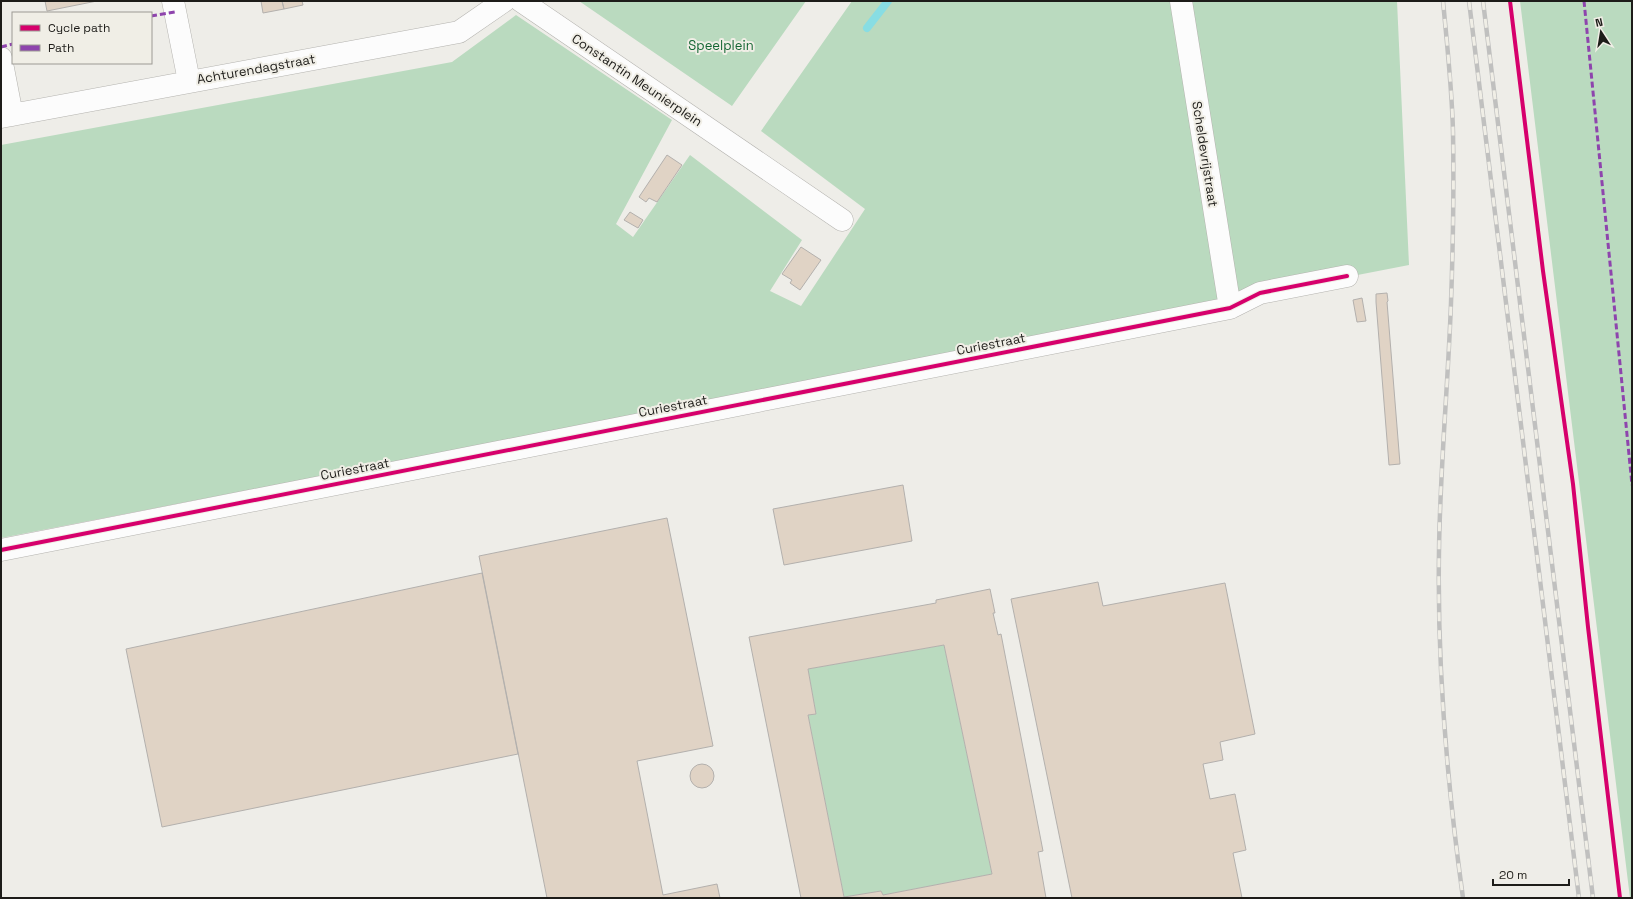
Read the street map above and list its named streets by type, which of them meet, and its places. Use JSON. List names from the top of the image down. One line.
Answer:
{"streets":{"street":["Achturendagstraat","Constantin Meunierplein","Scheldevrijstraat","Curiestraat"]},"crossings":[["Scheldevrijstraat","Curiestraat"]],"parks":["Speelplein"],"legend":["Cycle path","Path"],"scale_bar":"20 m","north":"top"}
